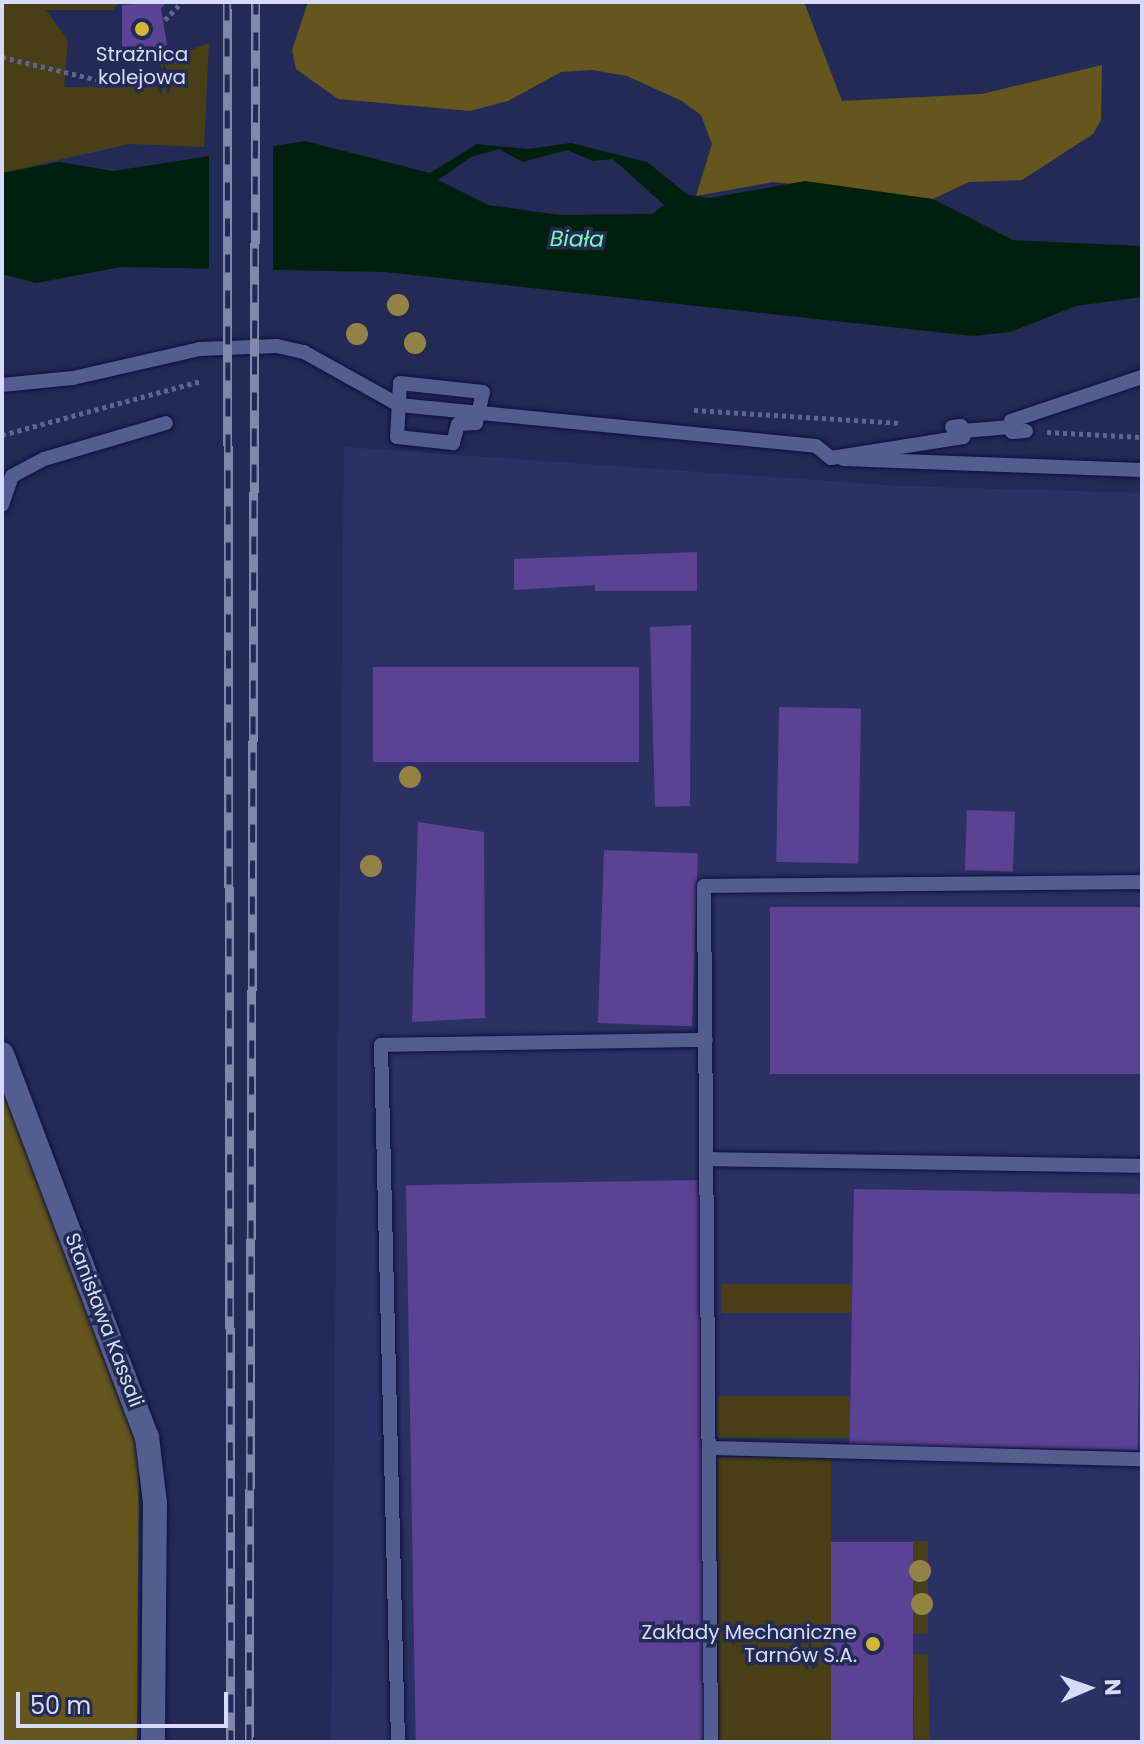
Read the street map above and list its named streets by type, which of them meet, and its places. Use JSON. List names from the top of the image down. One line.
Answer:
{"streets":{"street":["Stanisława Kassali"]},"water":["Biała"],"places":["Strażnica kolejowa","Zakłady Mechaniczne Tarnów S.A."],"scale_bar":"50 m","north":"right"}
